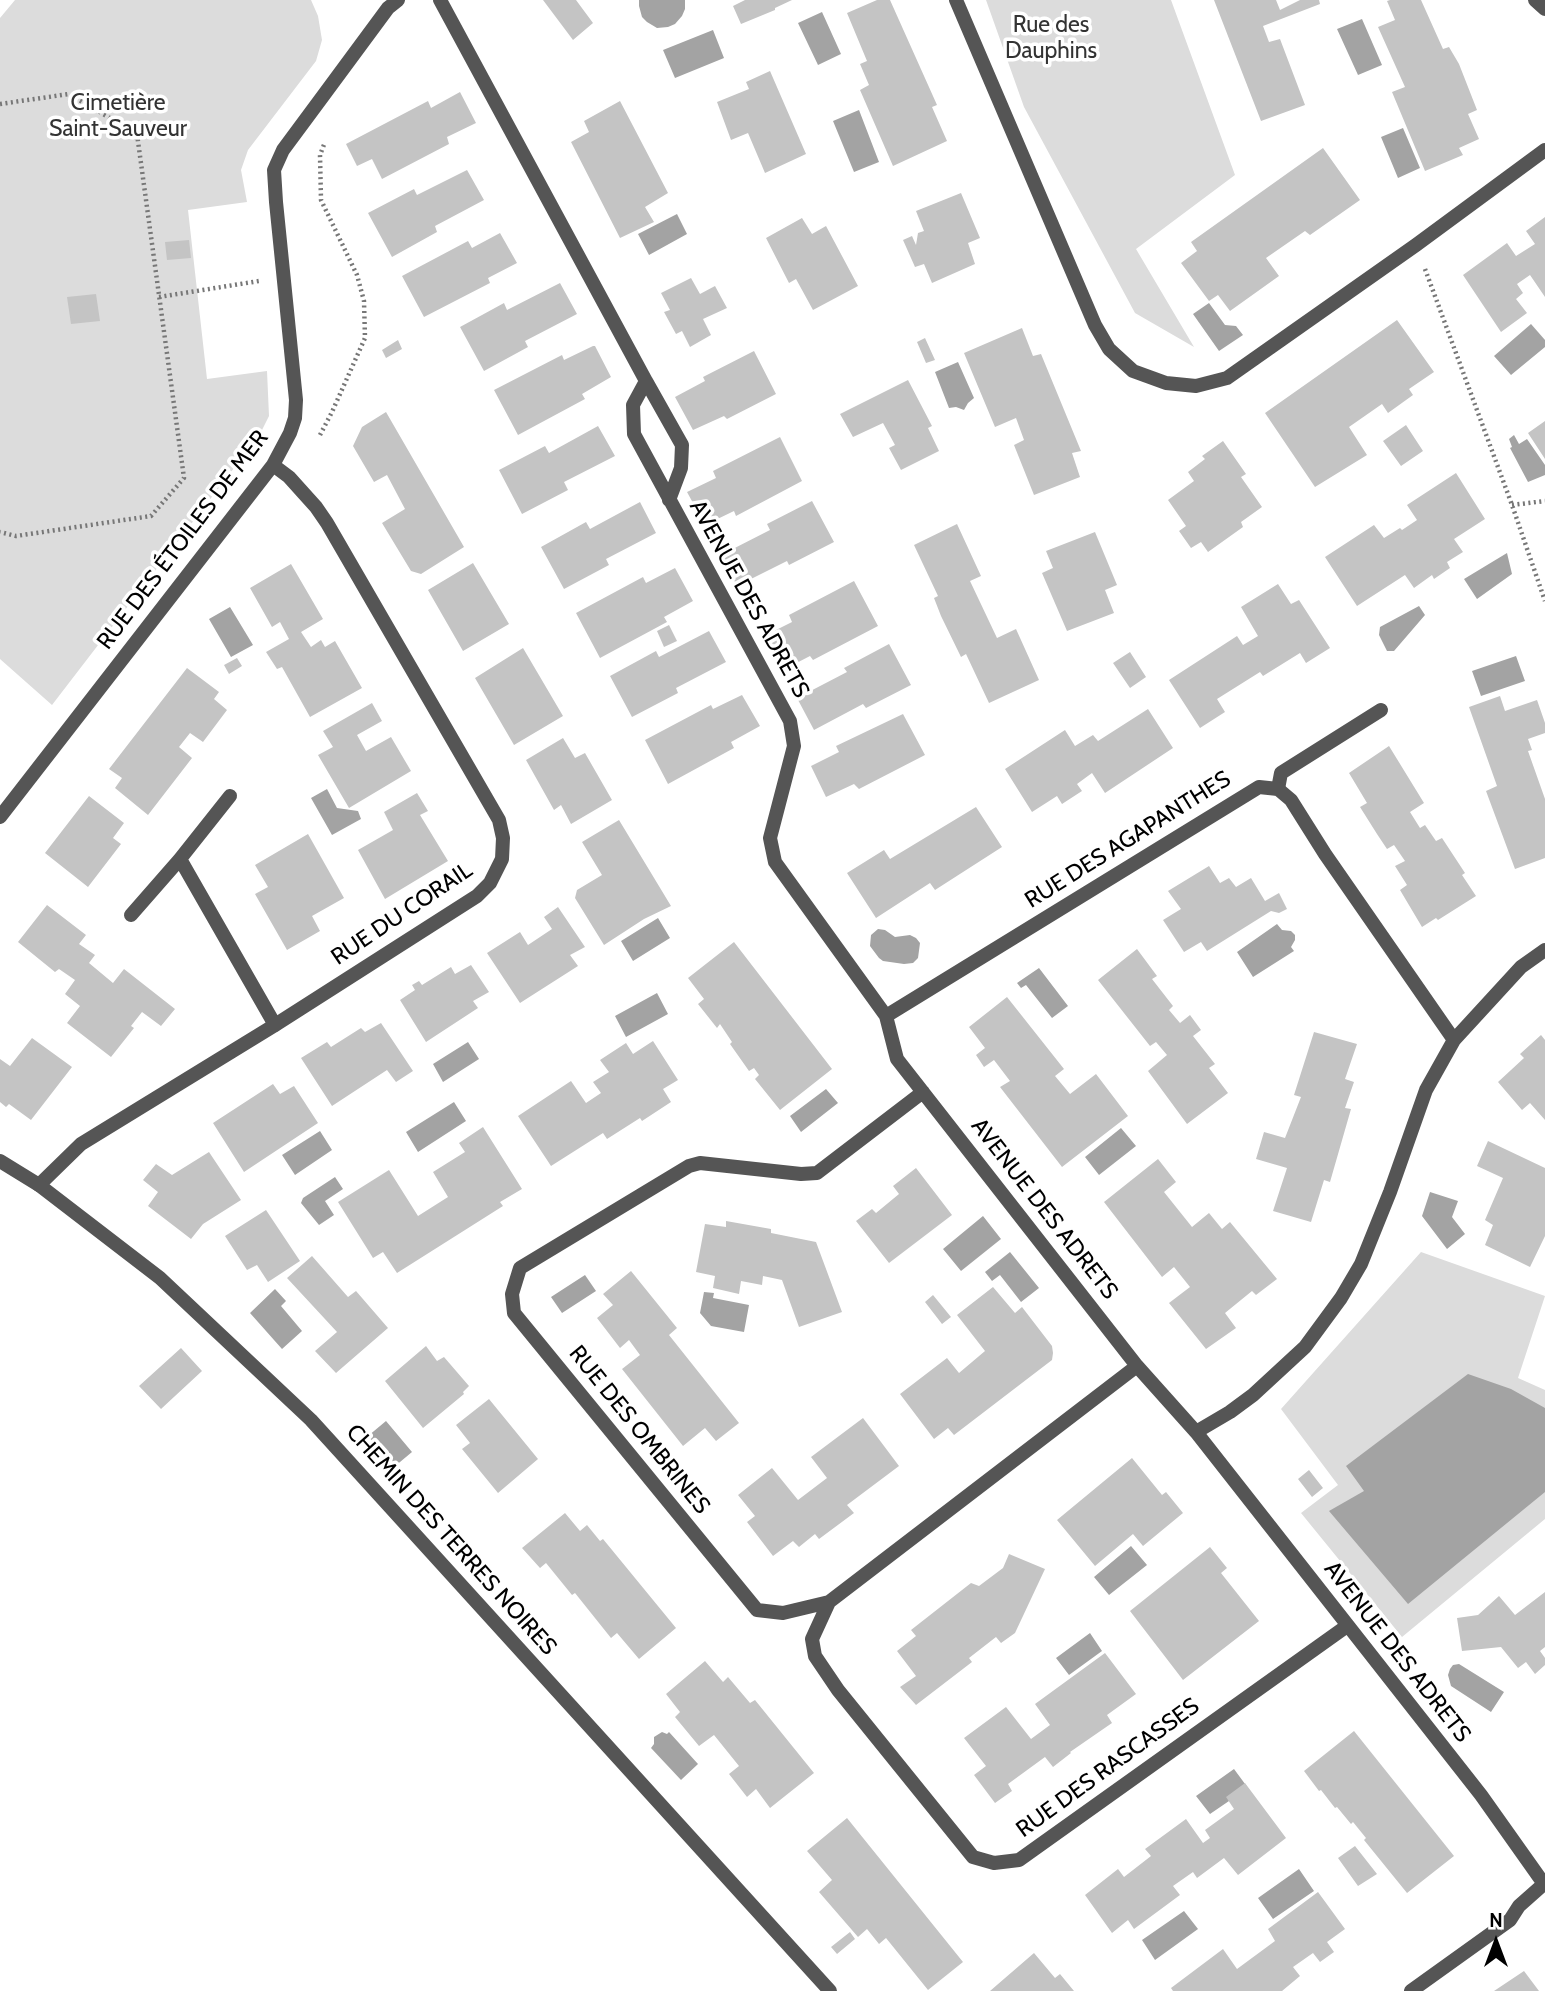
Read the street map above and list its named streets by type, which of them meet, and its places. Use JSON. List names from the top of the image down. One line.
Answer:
{"streets":{"street":["RUE DES ÉTOILES DE MER","AVENUE DES ADRETS","RUE DES AGAPANTHES","RUE DU CORAIL","RUE DES OMBRINES","CHEMIN DES TERRES NOIRES","RUE DES RASCASSES"]},"crossings":[["RUE DES ÉTOILES DE MER","RUE DU CORAIL"],["AVENUE DES ADRETS","RUE DES AGAPANTHES"],["AVENUE DES ADRETS","RUE DES OMBRINES"],["AVENUE DES ADRETS","RUE DES RASCASSES"],["RUE DU CORAIL","CHEMIN DES TERRES NOIRES"],["RUE DES OMBRINES","RUE DES RASCASSES"]],"parks":["Rue des Dauphins","Cimetière Saint-Sauveur"],"north":"top"}
